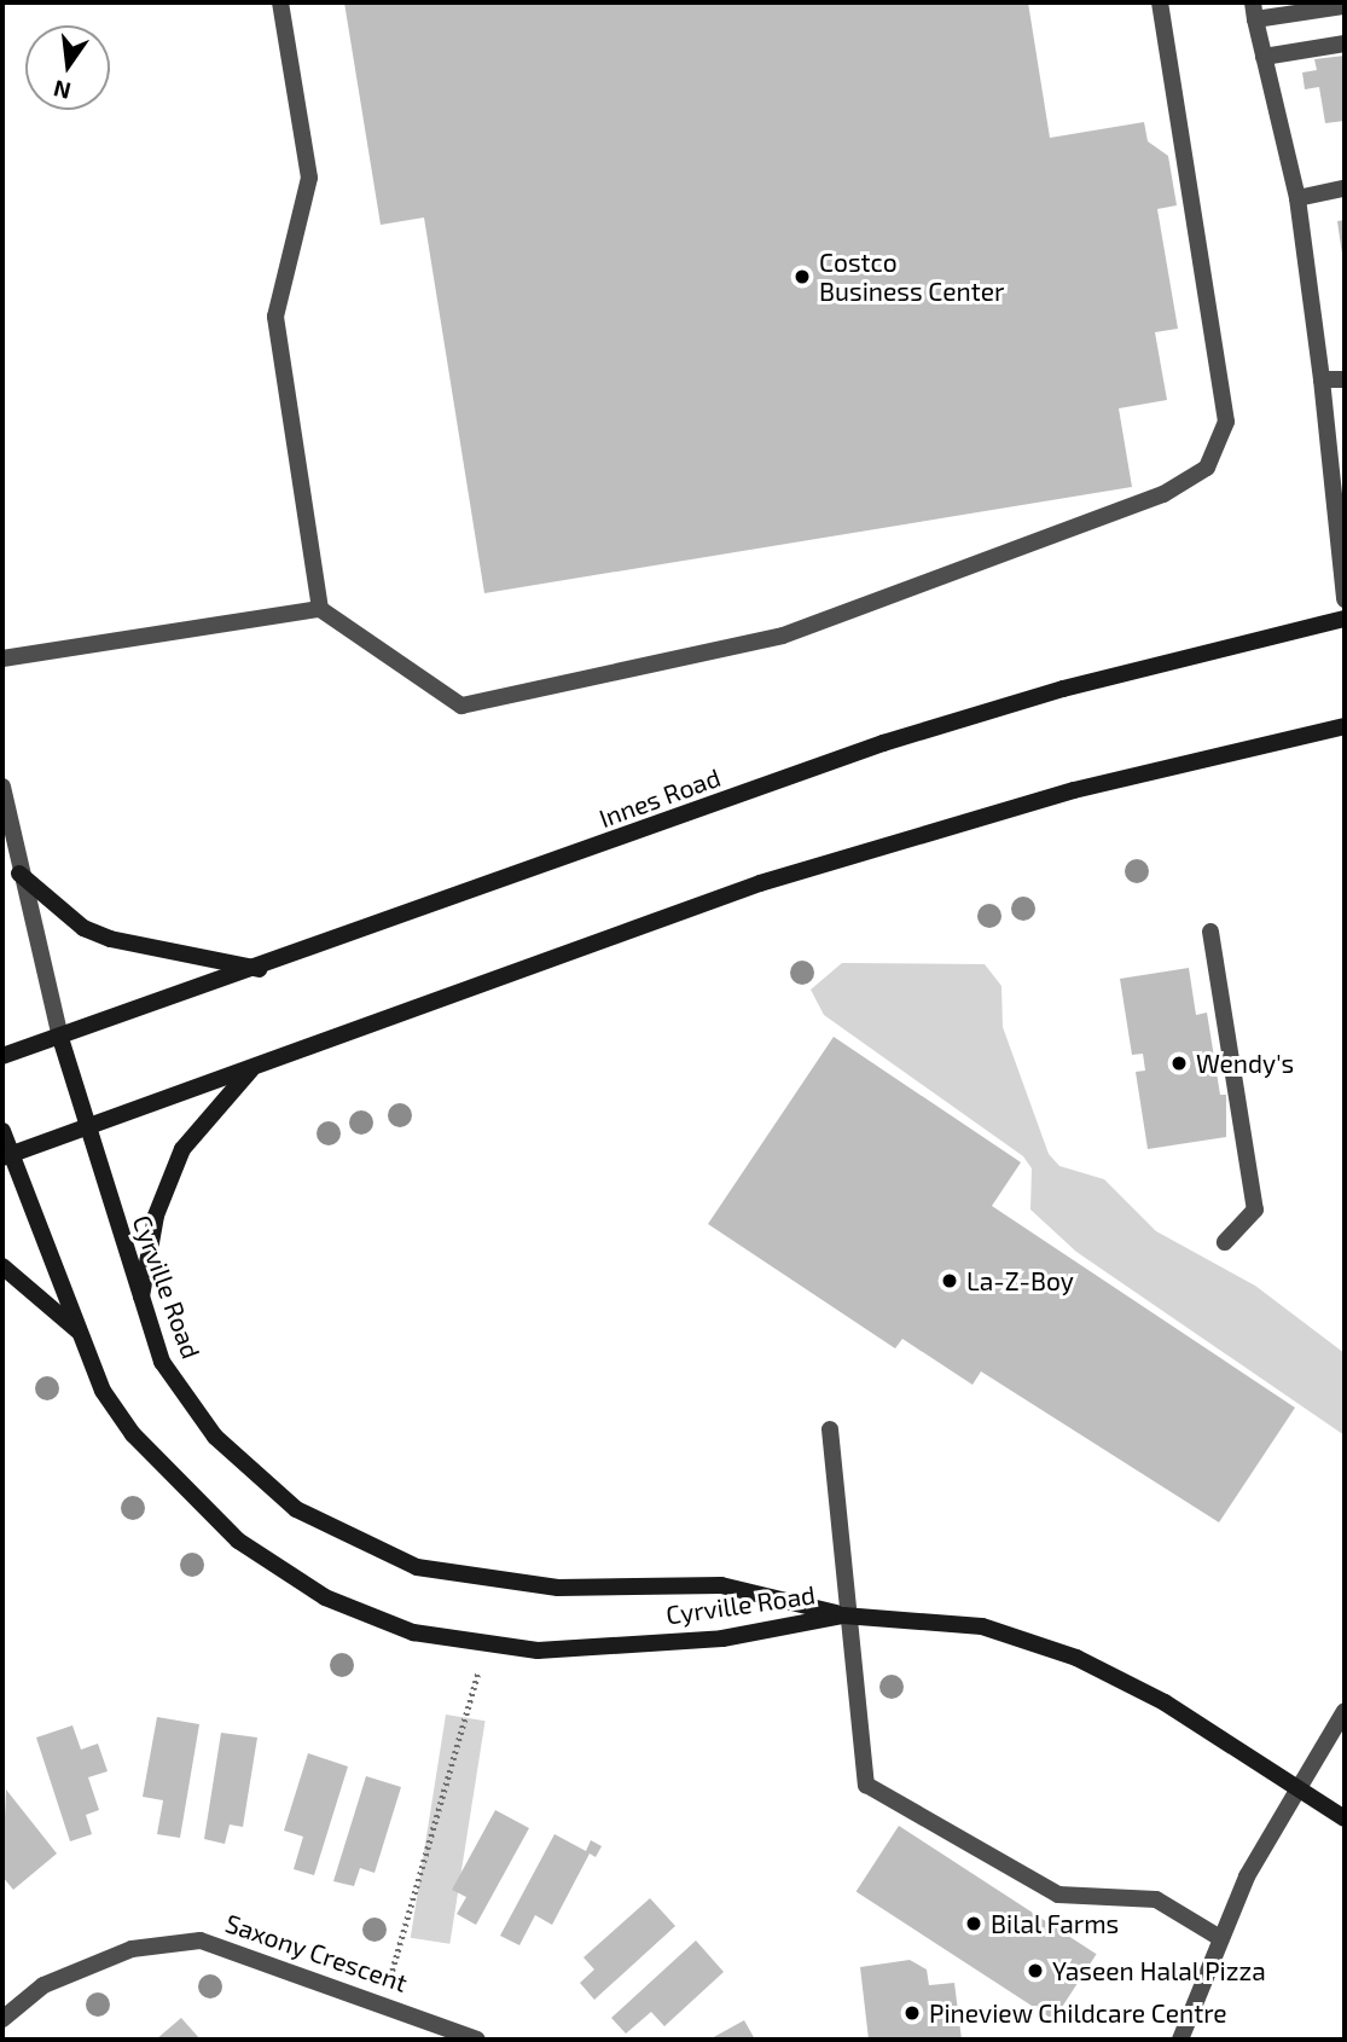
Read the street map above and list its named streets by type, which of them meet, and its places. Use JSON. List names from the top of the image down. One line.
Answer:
{"streets":{"main road":["Innes Road","Cyrville Road"],"street":["Saxony Crescent"]},"crossings":[["Innes Road","Cyrville Road"]],"places":["Costco Business Center","Wendy's","La-Z-Boy","Bilal Farms","Yaseen Halal Pizza","Pineview Childcare Centre"],"north":"bottom"}
